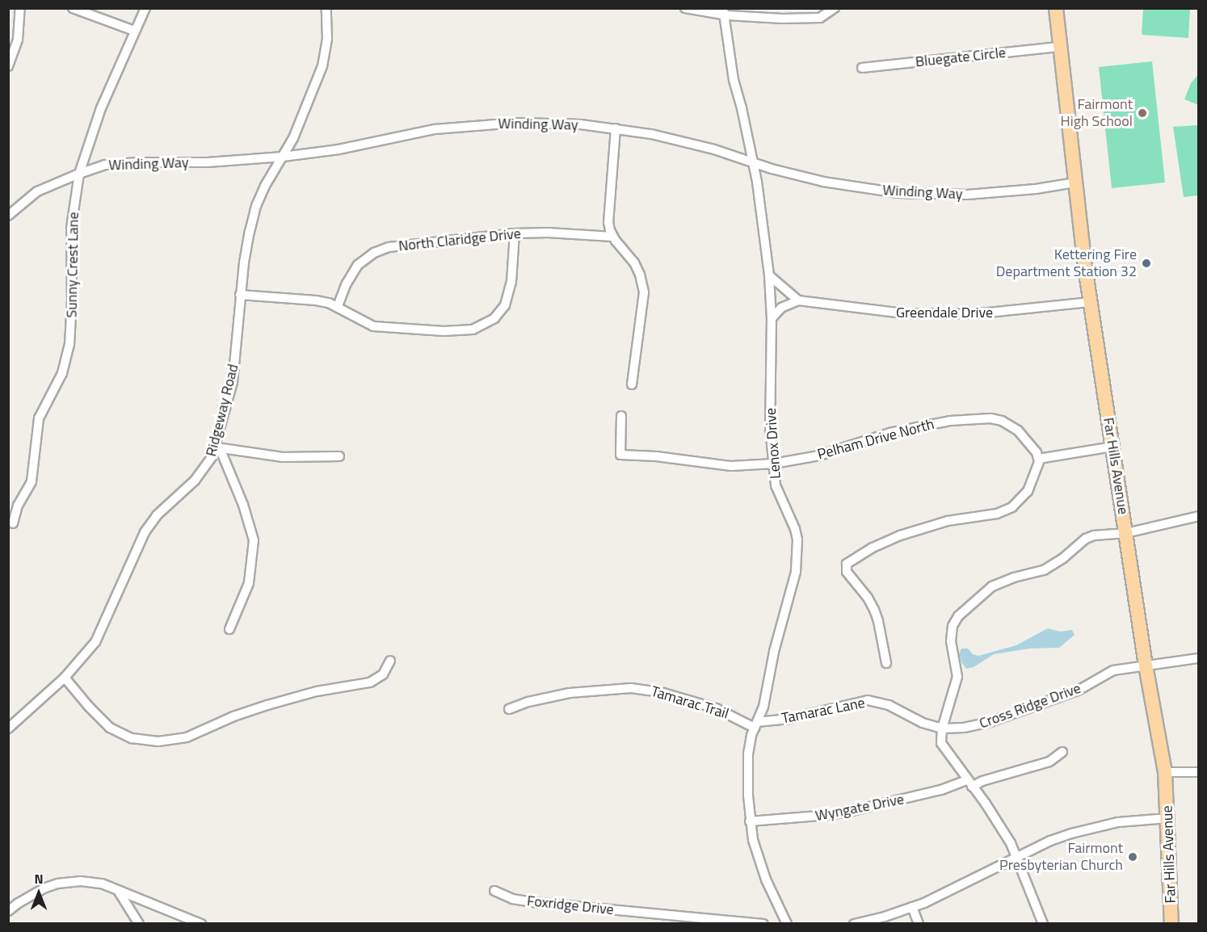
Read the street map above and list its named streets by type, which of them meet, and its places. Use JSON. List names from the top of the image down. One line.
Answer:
{"streets":{"main road":["Far Hills Avenue"],"street":["Bluegate Circle","Winding Way","North Claridge Drive","Sunny Crest Lane","Greendale Drive","Ridgeway Road","Pelham Drive North","Lenox Drive","Tamarac Trail","Cross Ridge Drive","Tamarac Lane","Wyngate Drive","Foxridge Drive"]},"crossings":[["Bluegate Circle","Far Hills Avenue"],["Winding Way","Sunny Crest Lane"],["Winding Way","Ridgeway Road"],["Winding Way","Lenox Drive"],["Winding Way","Far Hills Avenue"],["Greendale Drive","Far Hills Avenue"],["Pelham Drive North","Lenox Drive"],["Lenox Drive","Tamarac Trail"],["Lenox Drive","Tamarac Lane"],["Lenox Drive","Wyngate Drive"],["Far Hills Avenue","Cross Ridge Drive"],["Tamarac Trail","Tamarac Lane"],["Cross Ridge Drive","Tamarac Lane"]],"places":["Fairmont High School","Kettering Fire Department Station 32","Fairmont Presbyterian Church"],"north":"top"}
